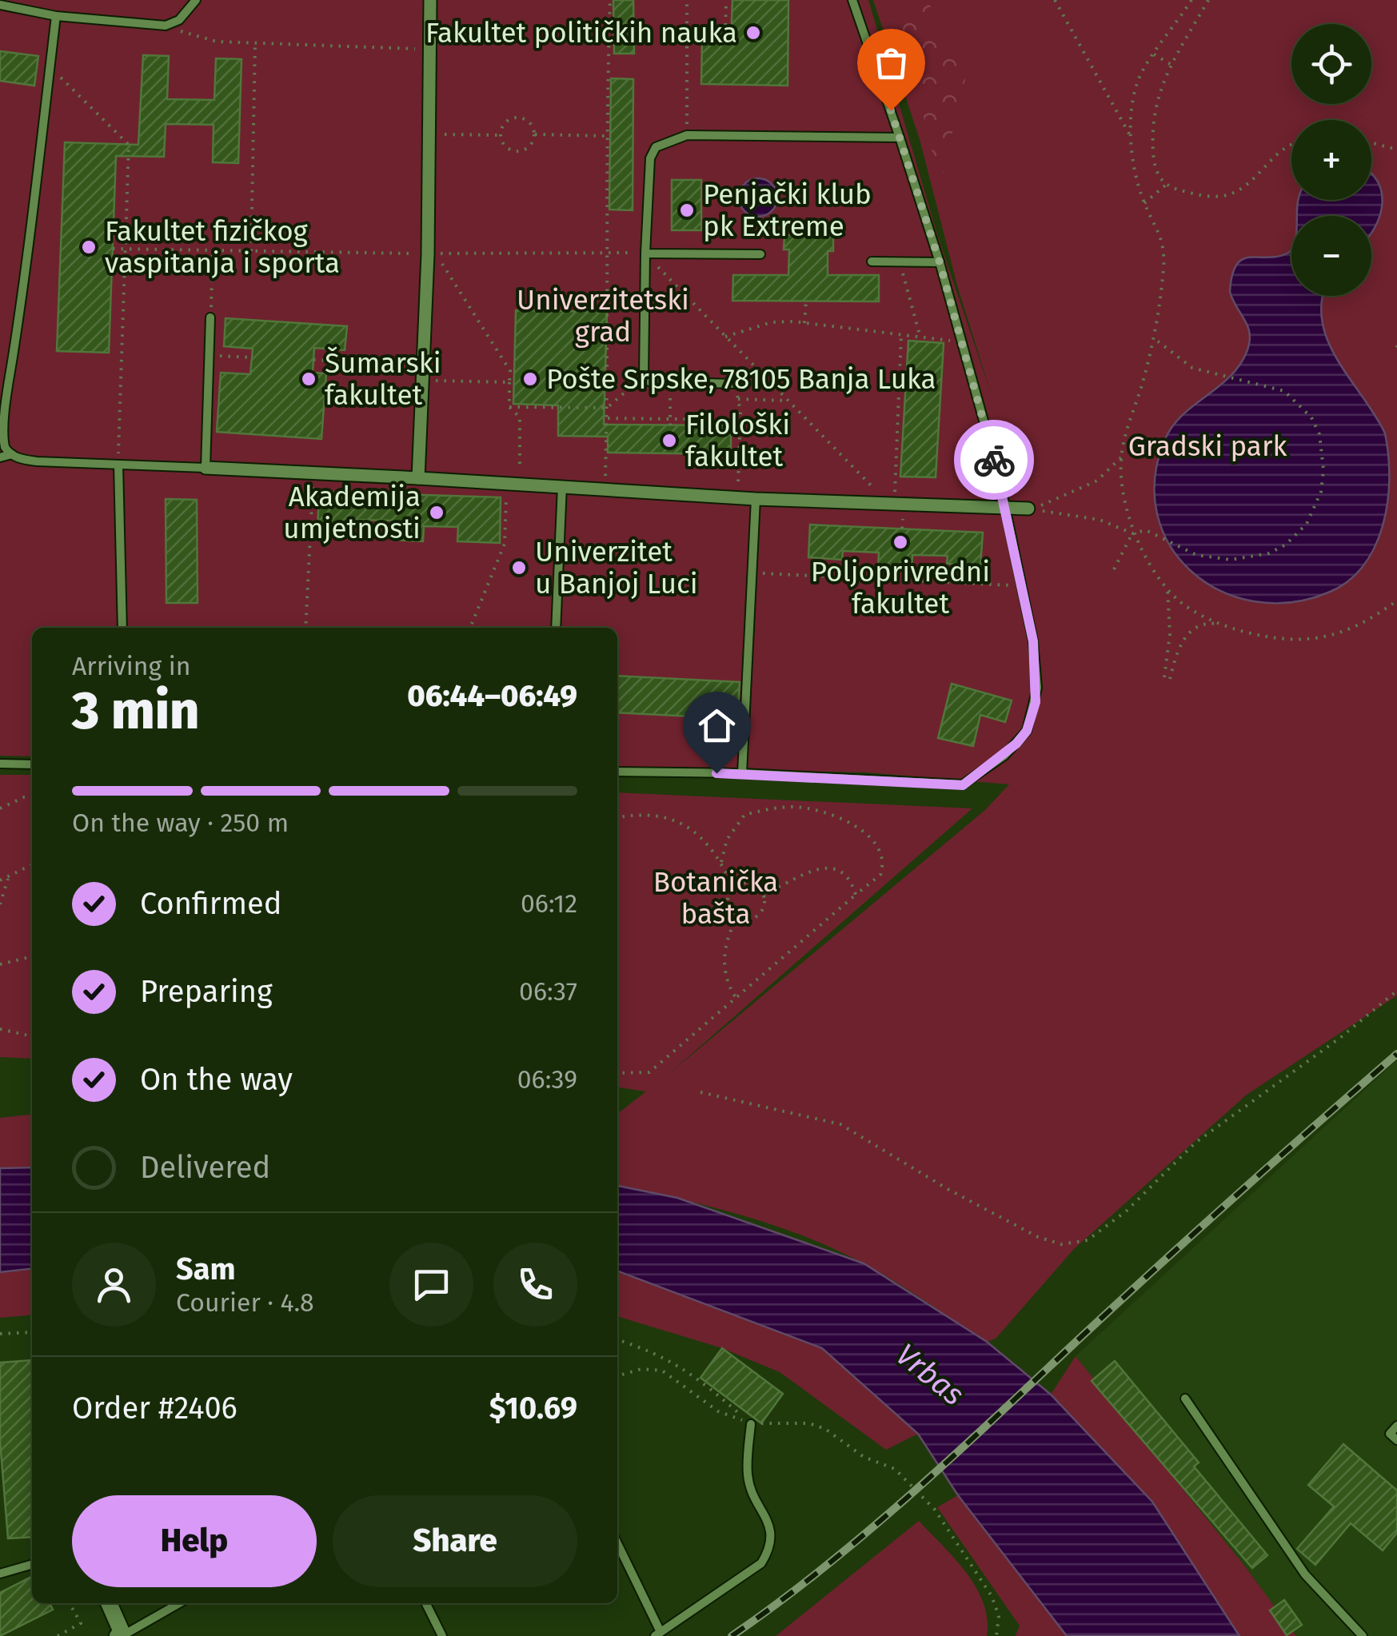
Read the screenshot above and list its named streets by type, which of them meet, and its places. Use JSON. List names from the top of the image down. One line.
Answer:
{"water":["Vrbas"],"parks":["Univerzitetski grad","Gradski park","Botanička bašta"],"places":["Fakultet političkih nauka","Penjački klub pk Extreme","Fakultet fizičkog vaspitanja i sporta","Šumarski fakultet","Pošte Srpske, 78105 Banja Luka","Filološki fakultet","Akademija umjetnosti","Poljoprivredni fakultet","Univerzitet u Banjoj Luci"],"page":{"map_buttons":["+","−"],"heading":["3 min","Arriving in","06:44–06:49"],"panel":["Sam","Courier · 4.8","Order #2406","$10.69"],"bar":"On the way · 250 m","list":[["Confirmed","06:12"],["Preparing","06:37"],["On the way","06:39"],"Delivered"],"buttons":["Help","Share"]}}
